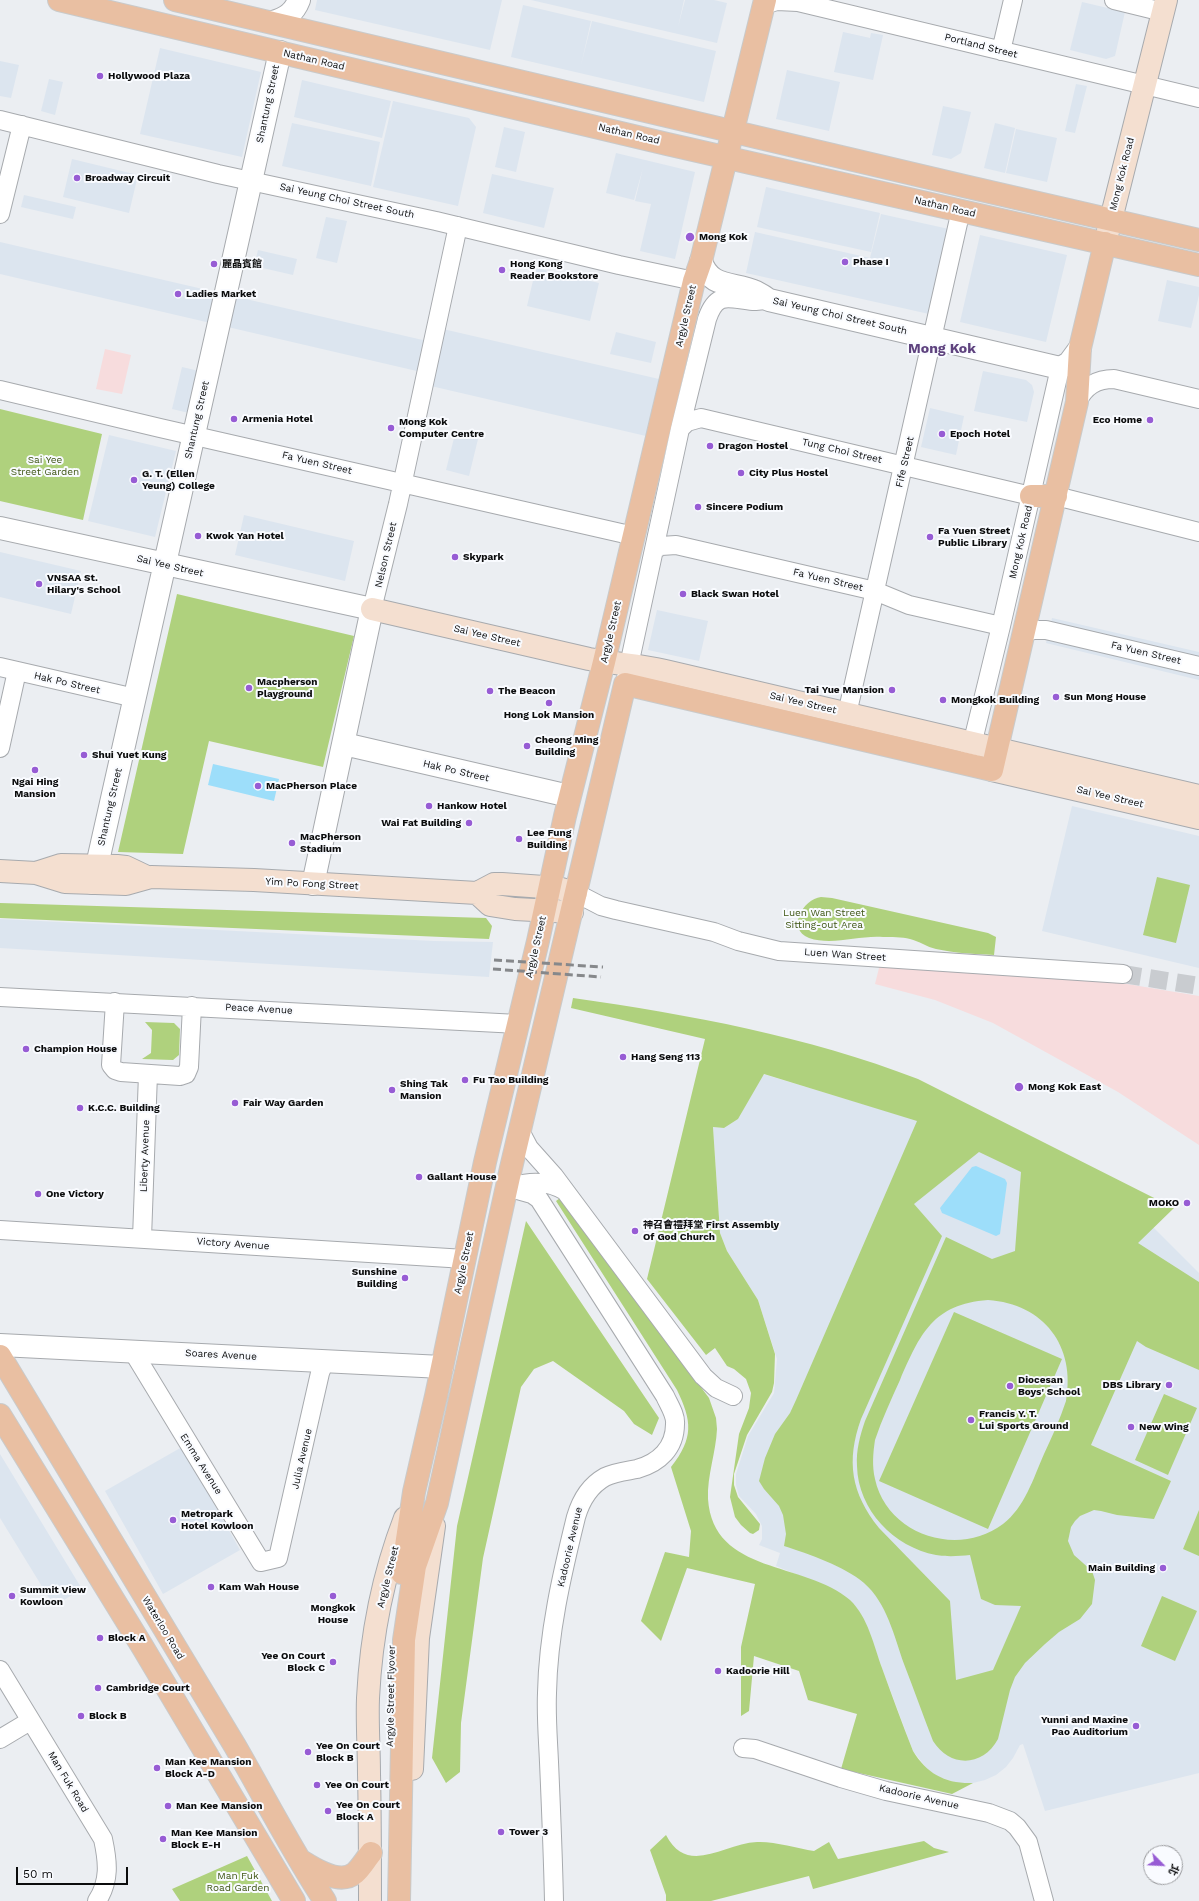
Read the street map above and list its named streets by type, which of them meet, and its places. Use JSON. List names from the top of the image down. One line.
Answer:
{"streets":{"main road":["Nathan Road","Mong Kok Road","Argyle Street","Sai Yee Street","Yim Po Fong Street","Waterloo Road","Argyle Street Flyover"],"street":["Portland Street","Shantung Street","Sai Yeung Choi Street South","Tung Choi Street","Fife Street","Fa Yuen Street","Nelson Street","Hak Po Street","Luen Wan Street","Peace Avenue","Liberty Avenue","Victory Avenue","Soares Avenue","Julia Avenue","Emma Avenue","Kadoorie Avenue","Man Fuk Road"]},"crossings":[["Portland Street","Mong Kok Road"],["Portland Street","Argyle Street"],["Nathan Road","Shantung Street"],["Nathan Road","Mong Kok Road"],["Nathan Road","Argyle Street"],["Nathan Road","Fife Street"],["Shantung Street","Sai Yeung Choi Street South"],["Shantung Street","Fa Yuen Street"],["Shantung Street","Sai Yee Street"],["Shantung Street","Hak Po Street"],["Shantung Street","Yim Po Fong Street"],["Mong Kok Road","Sai Yeung Choi Street South"],["Mong Kok Road","Tung Choi Street"],["Mong Kok Road","Fa Yuen Street"],["Mong Kok Road","Sai Yee Street"],["Sai Yeung Choi Street South","Argyle Street"],["Sai Yeung Choi Street South","Fife Street"],["Sai Yeung Choi Street South","Nelson Street"],["Argyle Street","Tung Choi Street"],["Argyle Street","Fa Yuen Street"],["Argyle Street","Sai Yee Street"],["Argyle Street","Hak Po Street"],["Argyle Street","Yim Po Fong Street"],["Argyle Street","Luen Wan Street"],["Argyle Street","Peace Avenue"],["Argyle Street","Victory Avenue"],["Argyle Street","Soares Avenue"],["Argyle Street","Kadoorie Avenue"],["Argyle Street","Argyle Street Flyover"],["Tung Choi Street","Fife Street"],["Fife Street","Fa Yuen Street"],["Fife Street","Sai Yee Street"],["Fa Yuen Street","Nelson Street"],["Nelson Street","Sai Yee Street"],["Nelson Street","Hak Po Street"],["Nelson Street","Yim Po Fong Street"],["Yim Po Fong Street","Luen Wan Street"],["Liberty Avenue","Victory Avenue"],["Soares Avenue","Julia Avenue"],["Soares Avenue","Emma Avenue"],["Soares Avenue","Waterloo Road"],["Julia Avenue","Emma Avenue"]],"districts":["Mong Kok"],"parks":["Sai Yee Street Garden","Luen Wan Street Sitting-out Area","Man Fuk Road Garden"],"places":["Hollywood Plaza","Broadway Circuit","Mong Kok","Phase I","麗晶賓館","Hong Kong Reader Bookstore","Ladies Market","Armenia Hotel","Eco Home","Mong Kok Computer Centre","Epoch Hotel","Dragon Hostel","City Plus Hostel","G. T. (Ellen Yeung) College","Sincere Podium","Kwok Yan Hotel","Fa Yuen Street Public Library","Skypark","VNSAA St. Hilary's School","Black Swan Hotel","Macpherson Playground","Tai Yue Mansion","The Beacon","Sun Mong House","Mongkok Building","Hong Lok Mansion","Cheong Ming Building","Shui Yuet Kung","Ngai Hing Mansion","MacPherson Place","Hankow Hotel","Wai Fat Building","Lee Fung Building","MacPherson Stadium","Champion House","Hang Seng 113","Fu Tao Building","Mong Kok East","Shing Tak Mansion","Fair Way Garden","K.C.C. Building","Gallant House","One Victory","MOKO","神召會禮拜堂 First Assembly Of God Church","Sunshine Building","DBS Library","Diocesan Boys' School","Francis Y. T. Lui Sports Ground","New Wing","Metropark Hotel Kowloon","Main Building","Kam Wah House","Summit View Kowloon","Mongkok House","Block A","Yee On Court Block C","Kadoorie Hill","Cambridge Court","Block B","Yunni and Maxine Pao Auditorium","Yee On Court Block B","Man Kee Mansion Block A-D","Yee On Court","Man Kee Mansion","Yee On Court Block A","Tower 3","Man Kee Mansion Block E-H"],"scale_bar":"50 m","north":"bottom right"}
